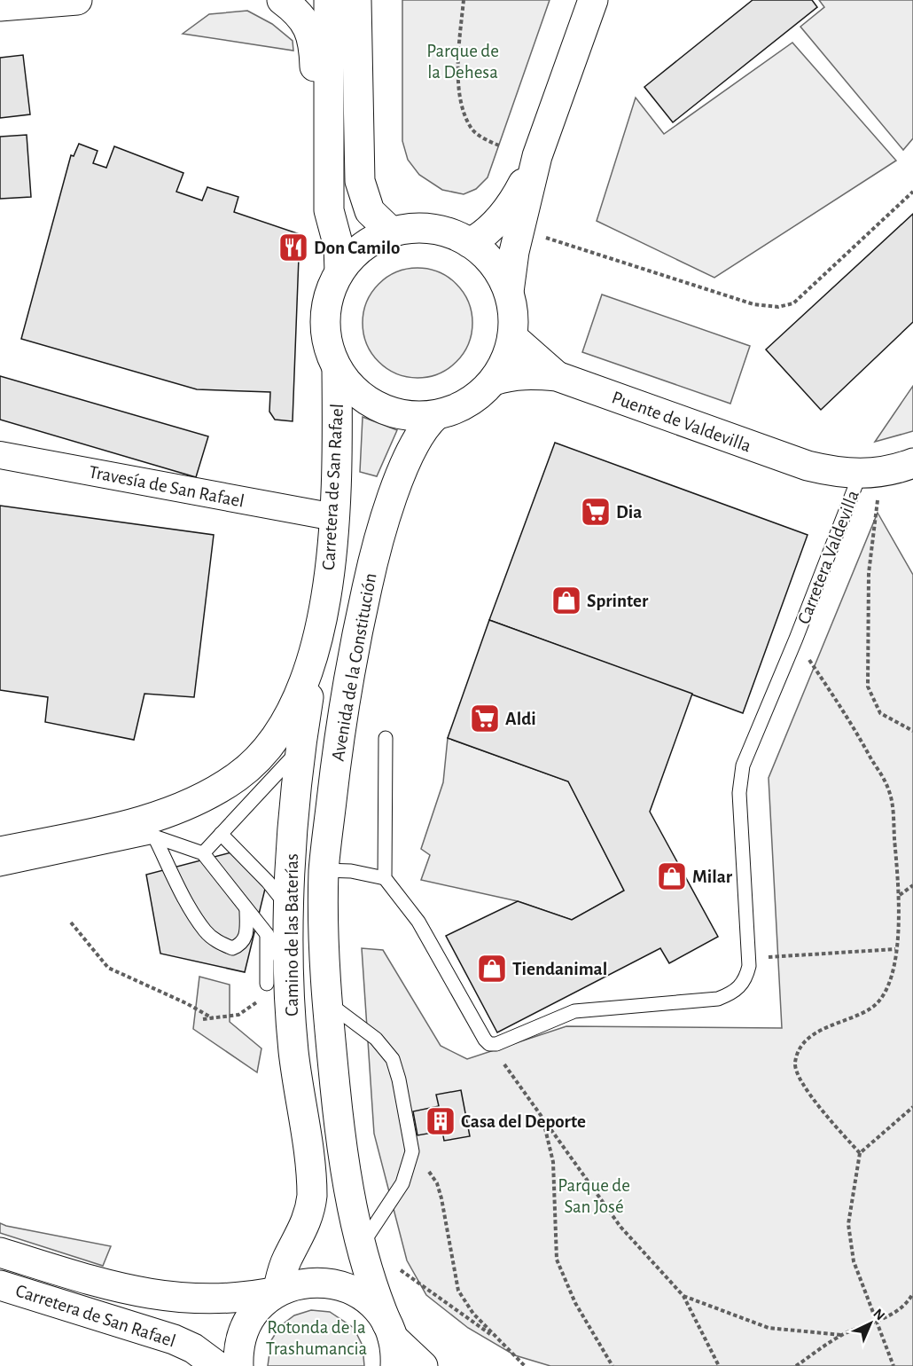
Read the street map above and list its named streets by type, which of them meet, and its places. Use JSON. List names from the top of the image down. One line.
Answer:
{"streets":{"main road":["Puente de Valdevilla","Carretera de San Rafael","Carretera Valdevilla","Avenida de la Constitución","Camino de las Baterías"],"street":["Travesía de San Rafael"]},"crossings":[["Puente de Valdevilla","Carretera Valdevilla"],["Travesía de San Rafael","Carretera de San Rafael"],["Carretera de San Rafael","Avenida de la Constitución"],["Carretera de San Rafael","Camino de las Baterías"],["Avenida de la Constitución","Camino de las Baterías"]],"parks":["Parque de la Dehesa","Parque de San José","Rotonda de la Trashumancia"],"places":{"restaurant":["Don Camilo"],"supermarket":["Dia","Aldi"],"shop":["Sprinter","Milar","Tiendanimal"],"building":["Casa del Deporte"]},"north":"top right"}
